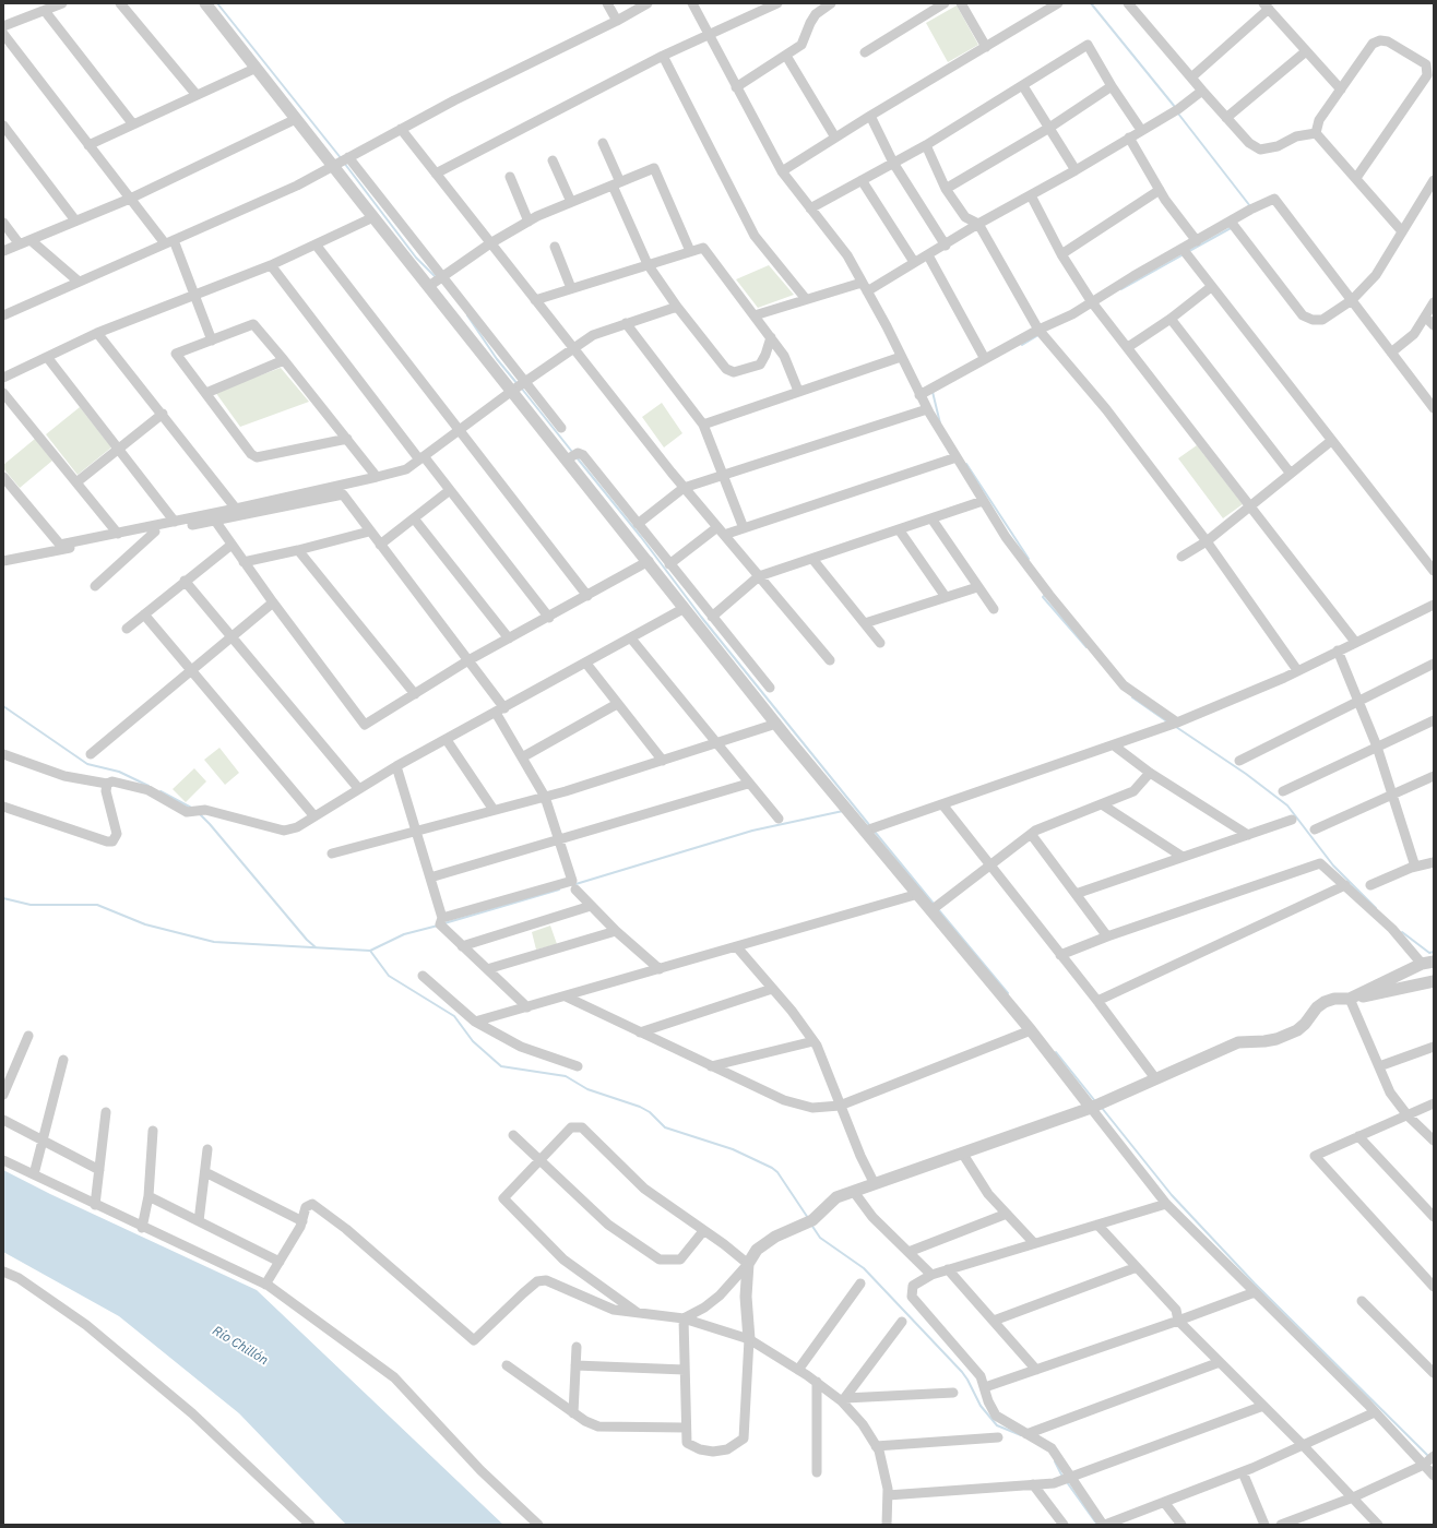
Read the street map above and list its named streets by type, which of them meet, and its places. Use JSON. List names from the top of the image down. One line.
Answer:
{"water":["Río Chillón"]}
